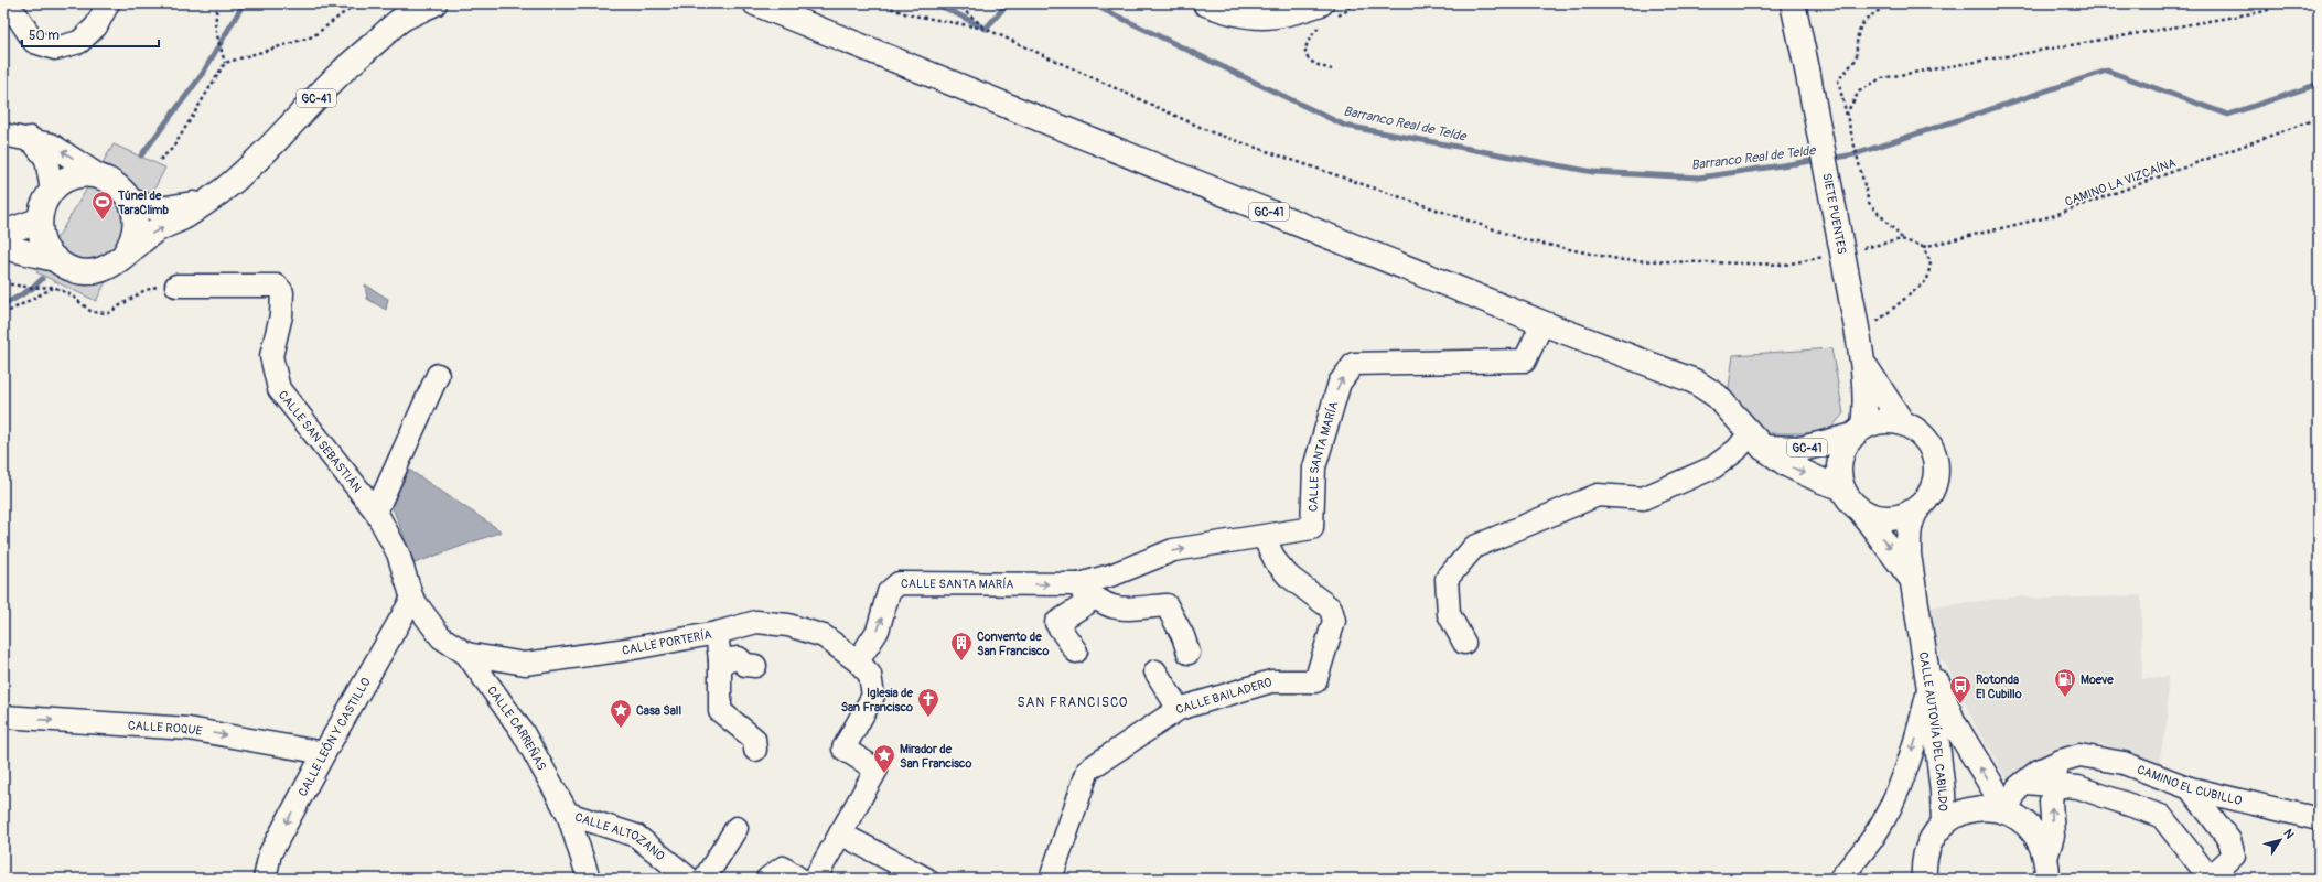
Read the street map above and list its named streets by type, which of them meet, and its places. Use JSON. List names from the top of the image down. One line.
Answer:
{"streets":{"main road":["GC-41","SIETE PUENTES","CALLE AUTOVÍA DEL CABILDO"],"street":["CALLE SAN SEBASTIÁN","CALLE SANTA MARÍA","CALLE PORTERÍA","CALLE BAILADERO","CALLE ROQUE","CALLE CARREÑAS","CALLE LEÓN Y CASTILLO","CAMINO EL CUBILLO","CALLE ALTOZANO"],"path":["CAMINO LA VIZCAÍNA"]},"crossings":[["GC-41","SIETE PUENTES"],["GC-41","CALLE SANTA MARÍA"],["CALLE SAN SEBASTIÁN","CALLE CARREÑAS"],["CALLE SAN SEBASTIÁN","CALLE LEÓN Y CASTILLO"],["CALLE SANTA MARÍA","CALLE PORTERÍA"],["CALLE SANTA MARÍA","CALLE BAILADERO"],["CALLE PORTERÍA","CALLE CARREÑAS"],["CALLE ROQUE","CALLE LEÓN Y CASTILLO"],["CALLE CARREÑAS","CALLE LEÓN Y CASTILLO"],["CALLE CARREÑAS","CALLE ALTOZANO"],["CALLE AUTOVÍA DEL CABILDO","CAMINO EL CUBILLO"]],"one_way":["CALLE SANTA MARÍA","CALLE ROQUE","CALLE LEÓN Y CASTILLO"],"districts":["SAN FRANCISCO"],"water":["Barranco Real de Telde"],"places":{"sports":["Túnel de TaraClimb"],"building":["Convento de San Francisco"],"fuel station":["Moeve"],"bus stop":["Rotonda El Cubillo"],"church":["Iglesia de San Francisco"],"place":["Casa Sall","Mirador de San Francisco"]},"scale_bar":"50 m","north":"top right"}
